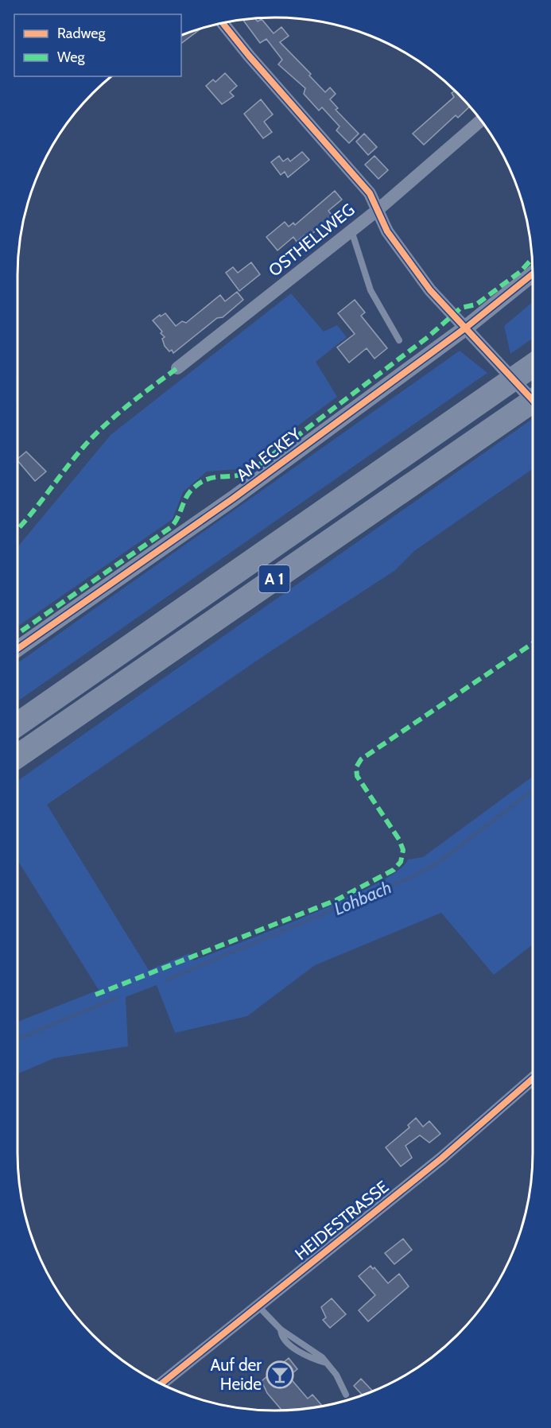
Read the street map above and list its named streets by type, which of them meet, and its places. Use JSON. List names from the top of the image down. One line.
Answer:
{"streets":{"highway":["A 1"],"street":["OSTHELLWEG","AM ECKEY","HEIDESTRASSE"]},"water":["Lohbach"],"places":{"bar":["Auf der Heide"]},"legend":["Radweg","Weg"]}
